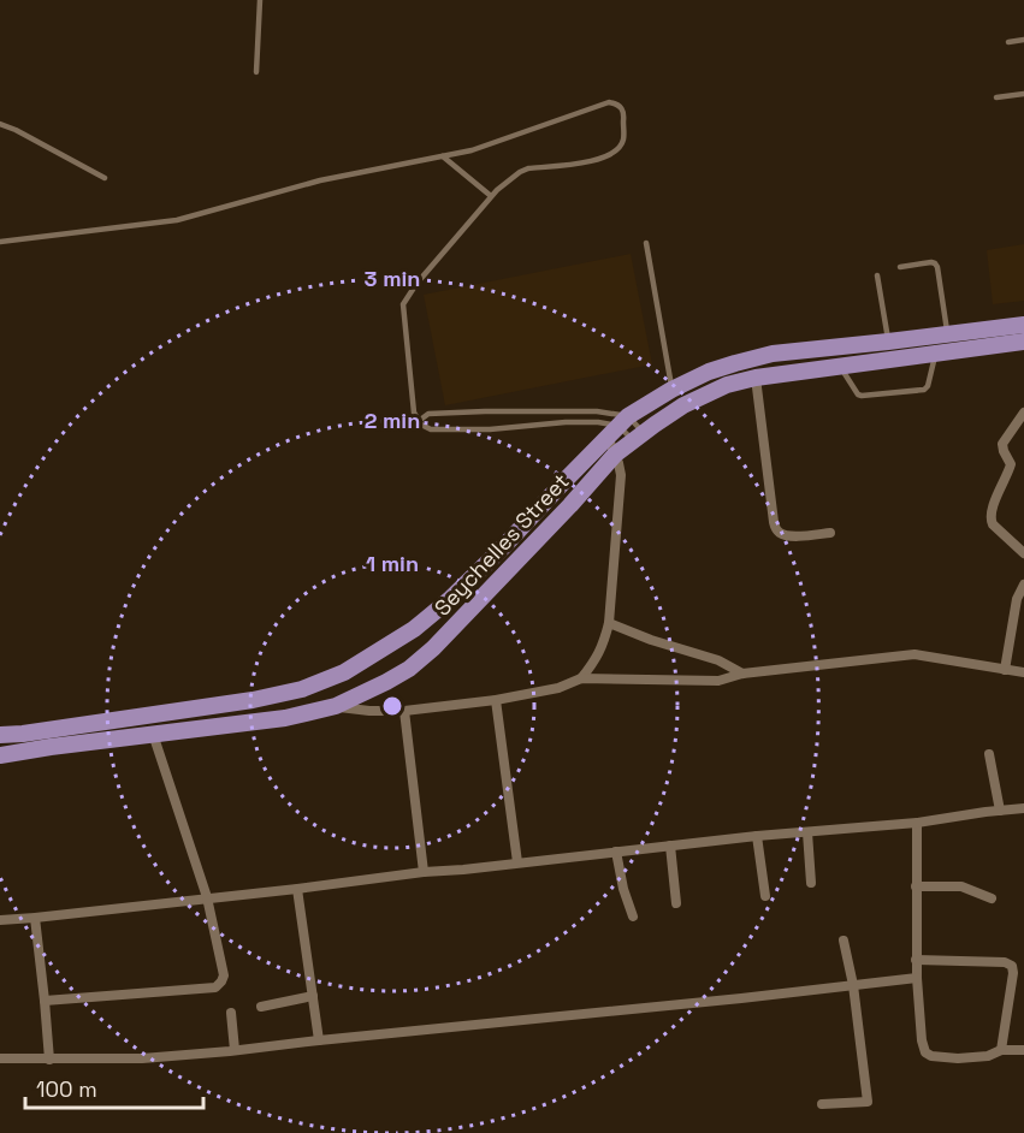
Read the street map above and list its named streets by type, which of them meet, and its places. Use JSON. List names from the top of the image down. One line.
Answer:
{"streets":{"main road":["Seychelles Street"]},"scale_bar":"100 m","rings":["3 min","2 min","1 min"]}
